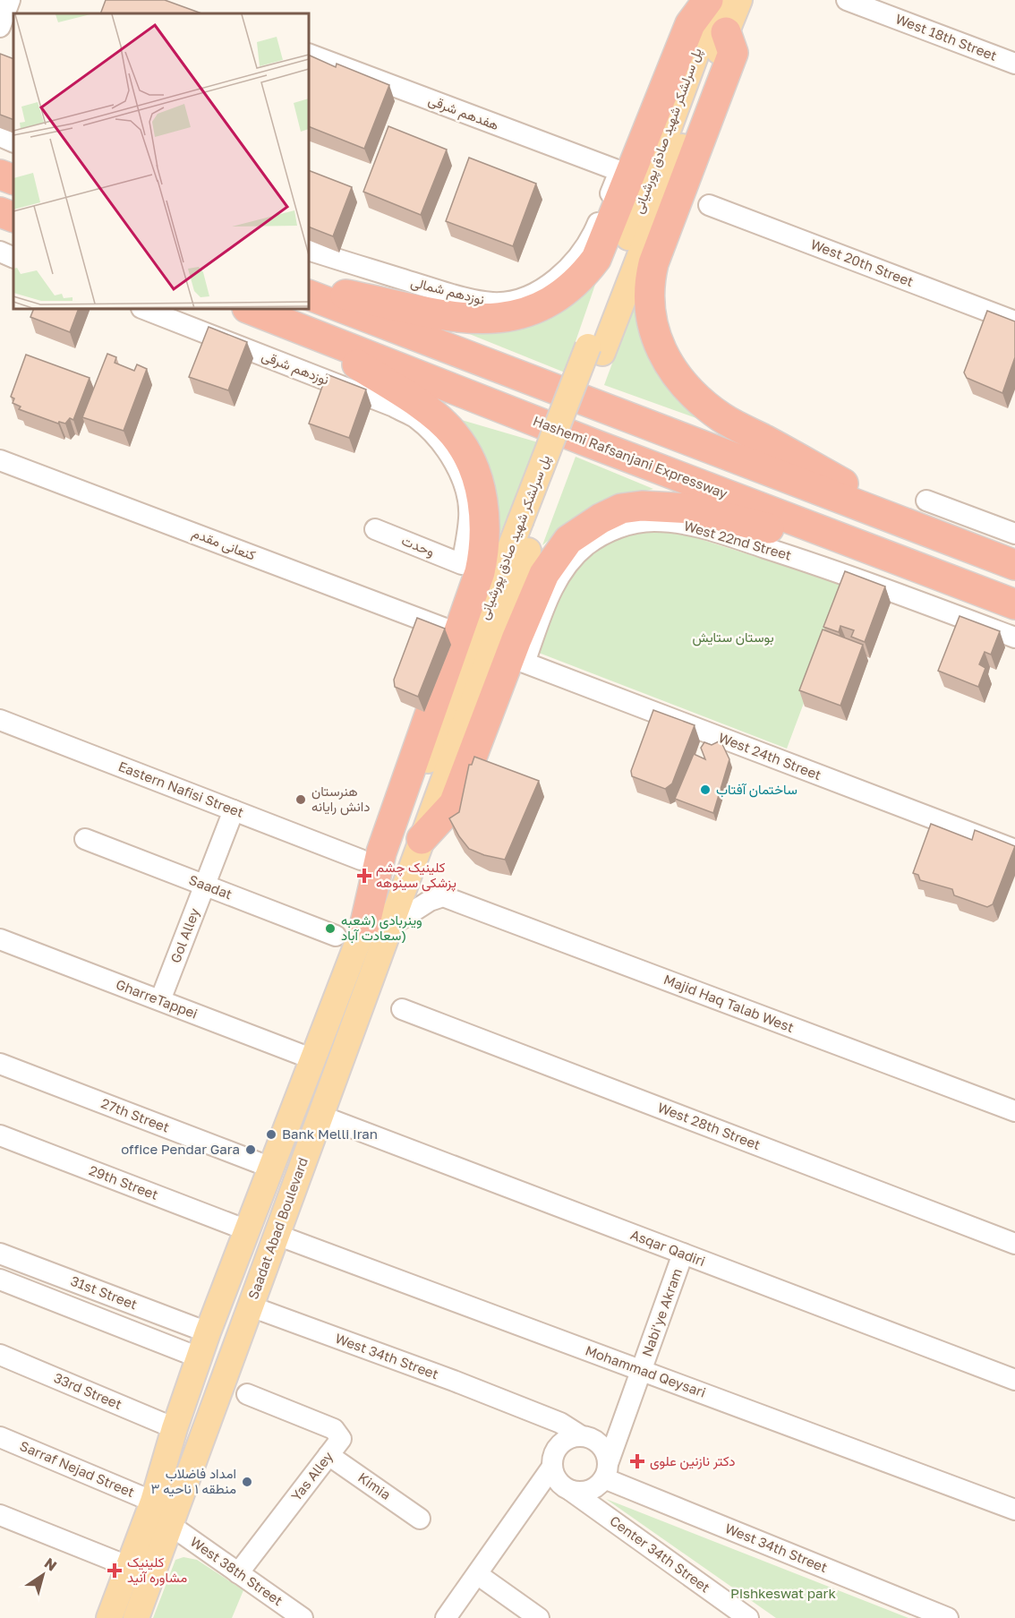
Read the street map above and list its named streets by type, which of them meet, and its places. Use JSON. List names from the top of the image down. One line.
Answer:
{"streets":{"highway":["Hashemi Rafsanjani Expressway"],"main road":["پل سرلشکر شهید صادق پورشیانی","Saadat Abad Boulevard"],"street":["West 18th Street","هفدهم شرقی","West 20th Street","نوزدهم شمالی","نوزدهم شرقی","West 22nd Street","کنعانی مقدم","وحدت","West 24th Street","Eastern Nafisi Street","Saadat","Gol Alley","GharreTappei","Majid Haq Talab West","27th Street","West 28th Street","29th Street","Asqar Qadiri","31st Street","Nabi'ye Akram","West 34th Street","Mohammad Qeysari","33rd Street","Sarraf Nejad Street","Yas Alley","Kimia","Center 34th Street","West 38th Street"]},"crossings":[["هفدهم شرقی","نوزدهم شمالی"],["پل سرلشکر شهید صادق پورشیانی","Majid Haq Talab West"],["پل سرلشکر شهید صادق پورشیانی","Saadat Abad Boulevard"],["نوزدهم شرقی","وحدت"],["West 22nd Street","West 24th Street"],["Eastern Nafisi Street","Gol Alley"],["Saadat","Gol Alley"],["Gol Alley","GharreTappei"],["GharreTappei","Saadat Abad Boulevard"],["Majid Haq Talab West","Saadat Abad Boulevard"],["27th Street","Saadat Abad Boulevard"],["29th Street","Saadat Abad Boulevard"],["Saadat Abad Boulevard","Asqar Qadiri"],["Saadat Abad Boulevard","31st Street"],["Saadat Abad Boulevard","West 34th Street"],["Saadat Abad Boulevard","Mohammad Qeysari"],["Saadat Abad Boulevard","33rd Street"],["Saadat Abad Boulevard","Sarraf Nejad Street"],["Saadat Abad Boulevard","West 38th Street"],["Asqar Qadiri","Nabi'ye Akram"],["Nabi'ye Akram","West 34th Street"],["Nabi'ye Akram","Mohammad Qeysari"],["Nabi'ye Akram","Center 34th Street"],["West 34th Street","Center 34th Street"],["Yas Alley","Kimia"],["Yas Alley","West 38th Street"]],"parks":["بوستان ستایش","Pishkeswat park"],"places":{"other":["ساختمان آفتاب","هنرستان دانش رایانه","وینربادی (شعبه سعادت آباد)","Bank Melli Iran","office Pendar Gara","امداد فاضلاب منطقه ۱ ناحیه ۳"],"health":["کلینیک چشم پزشکی سینوهه","دکتر نازنین علوی","کلینیک مشاوره آنید"]},"north":"top right"}
